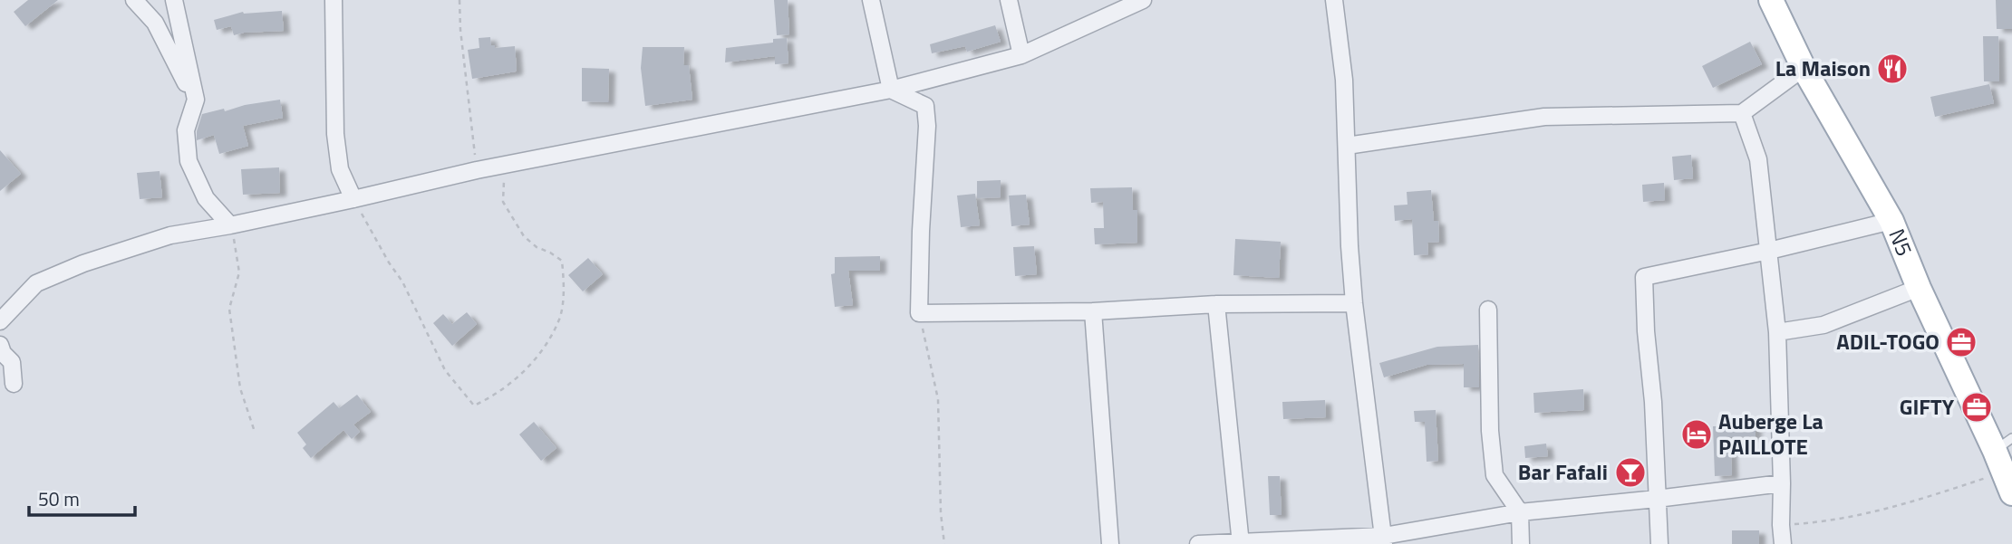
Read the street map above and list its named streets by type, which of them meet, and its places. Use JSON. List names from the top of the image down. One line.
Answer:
{"streets":{"main road":["N5"]},"places":{"restaurant":["La Maison"],"office":["ADIL-TOGO","GIFTY"],"hotel":["Auberge La PAILLOTE"],"bar":["Bar Fafali"]},"scale_bar":"50 m"}
